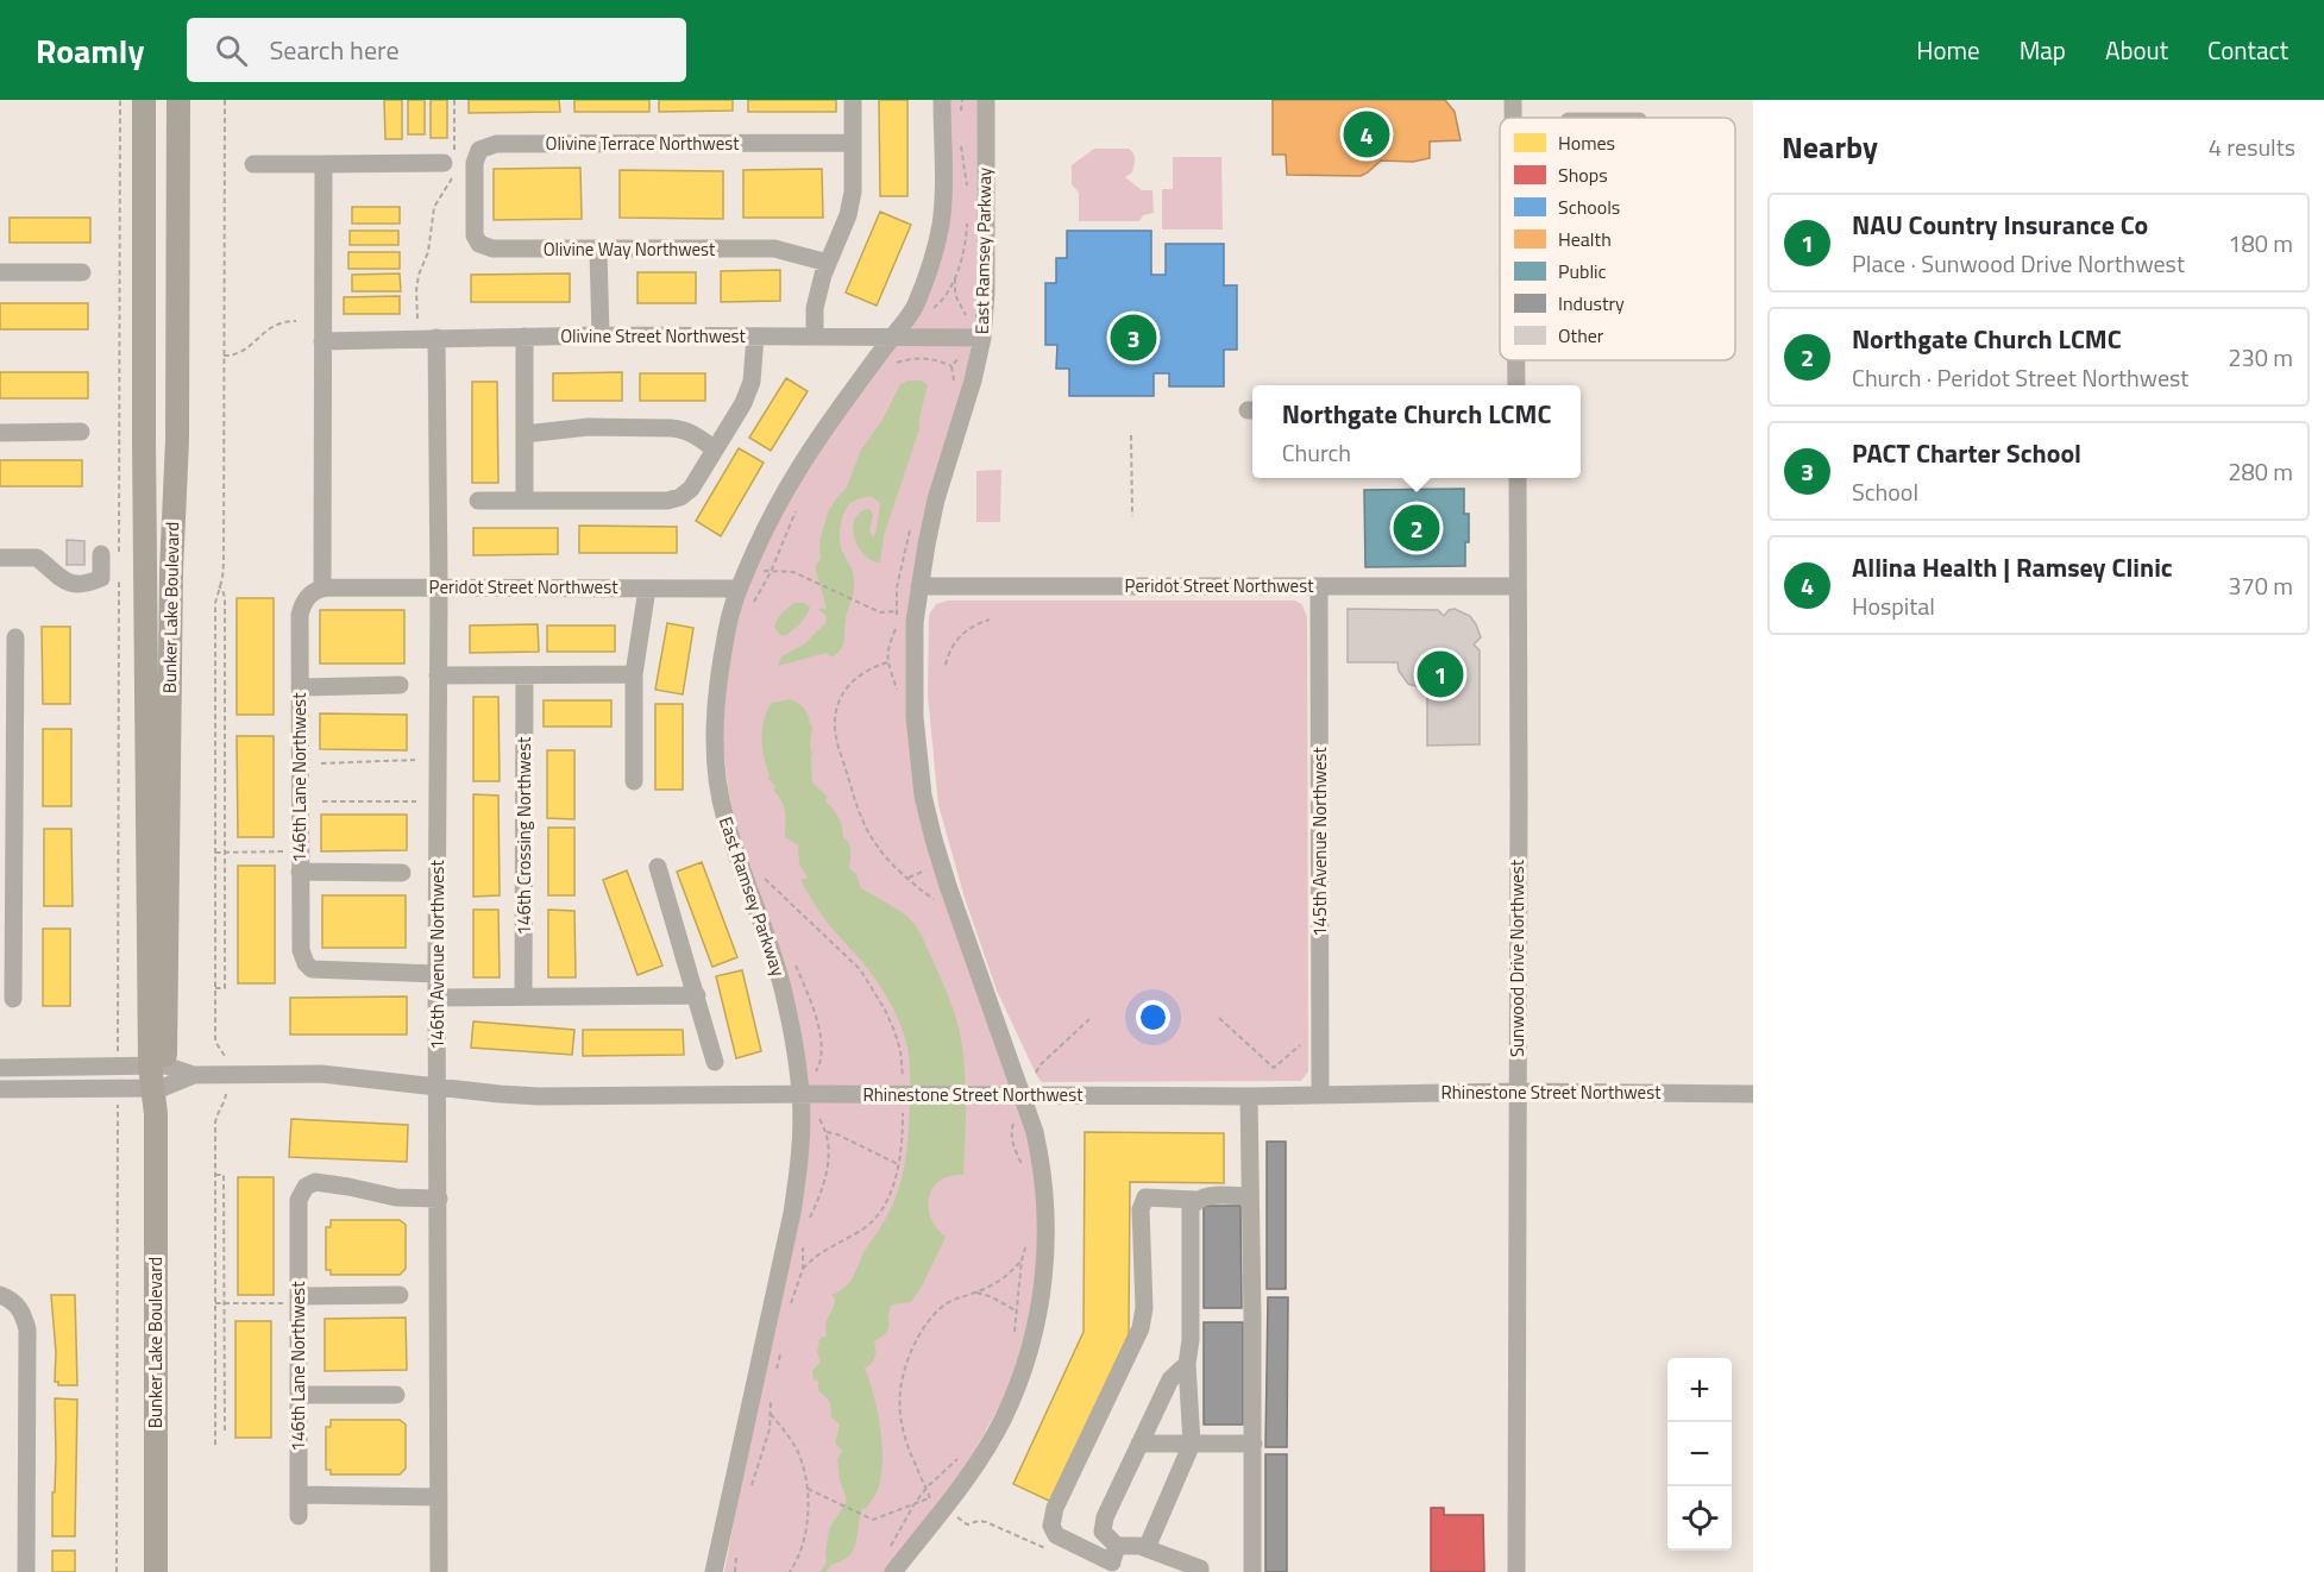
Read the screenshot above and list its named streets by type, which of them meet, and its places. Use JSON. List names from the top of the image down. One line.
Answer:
{"streets":{"main road":["Bunker Lake Boulevard"],"street":["Olivine Terrace Northwest","Olivine Way Northwest","East Ramsey Parkway","Olivine Street Northwest","Peridot Street Northwest","146th Lane Northwest","146th Crossing Northwest","145th Avenue Northwest","146th Avenue Northwest","Sunwood Drive Northwest","Rhinestone Street Northwest"]},"crossings":[["Olivine Terrace Northwest","Olivine Way Northwest"],["East Ramsey Parkway","Olivine Street Northwest"],["East Ramsey Parkway","Peridot Street Northwest"],["East Ramsey Parkway","Rhinestone Street Northwest"],["Olivine Street Northwest","146th Lane Northwest"],["Olivine Street Northwest","146th Avenue Northwest"],["Peridot Street Northwest","146th Lane Northwest"],["Peridot Street Northwest","145th Avenue Northwest"],["Peridot Street Northwest","146th Avenue Northwest"],["Peridot Street Northwest","Sunwood Drive Northwest"],["Bunker Lake Boulevard","Rhinestone Street Northwest"],["146th Lane Northwest","146th Avenue Northwest"],["145th Avenue Northwest","Rhinestone Street Northwest"],["146th Avenue Northwest","Rhinestone Street Northwest"],["Sunwood Drive Northwest","Rhinestone Street Northwest"]],"legend":["Homes","Shops","Schools","Health","Public","Industry","Other"],"page":{"header":"Roamly","search":"Search here","nav":["Home","Map","About","Contact"],"heading":["Nearby","4 results"],"pins":["4","3","2","1"],"list":[{"mark":"1","name":"NAU Country Insurance Co","note":"Place · Sunwood Drive Northwest","value":"180 m"},{"mark":"2","name":"Northgate Church LCMC","note":"Church · Peridot Street Northwest","value":"230 m"},{"mark":"3","name":"PACT Charter School","note":"School","value":"280 m"},{"mark":"4","name":"Allina Health | Ramsey Clinic","note":"Hospital","value":"370 m"}],"popup":["Northgate Church LCMC","Church"],"map_buttons":["+","−"]}}
